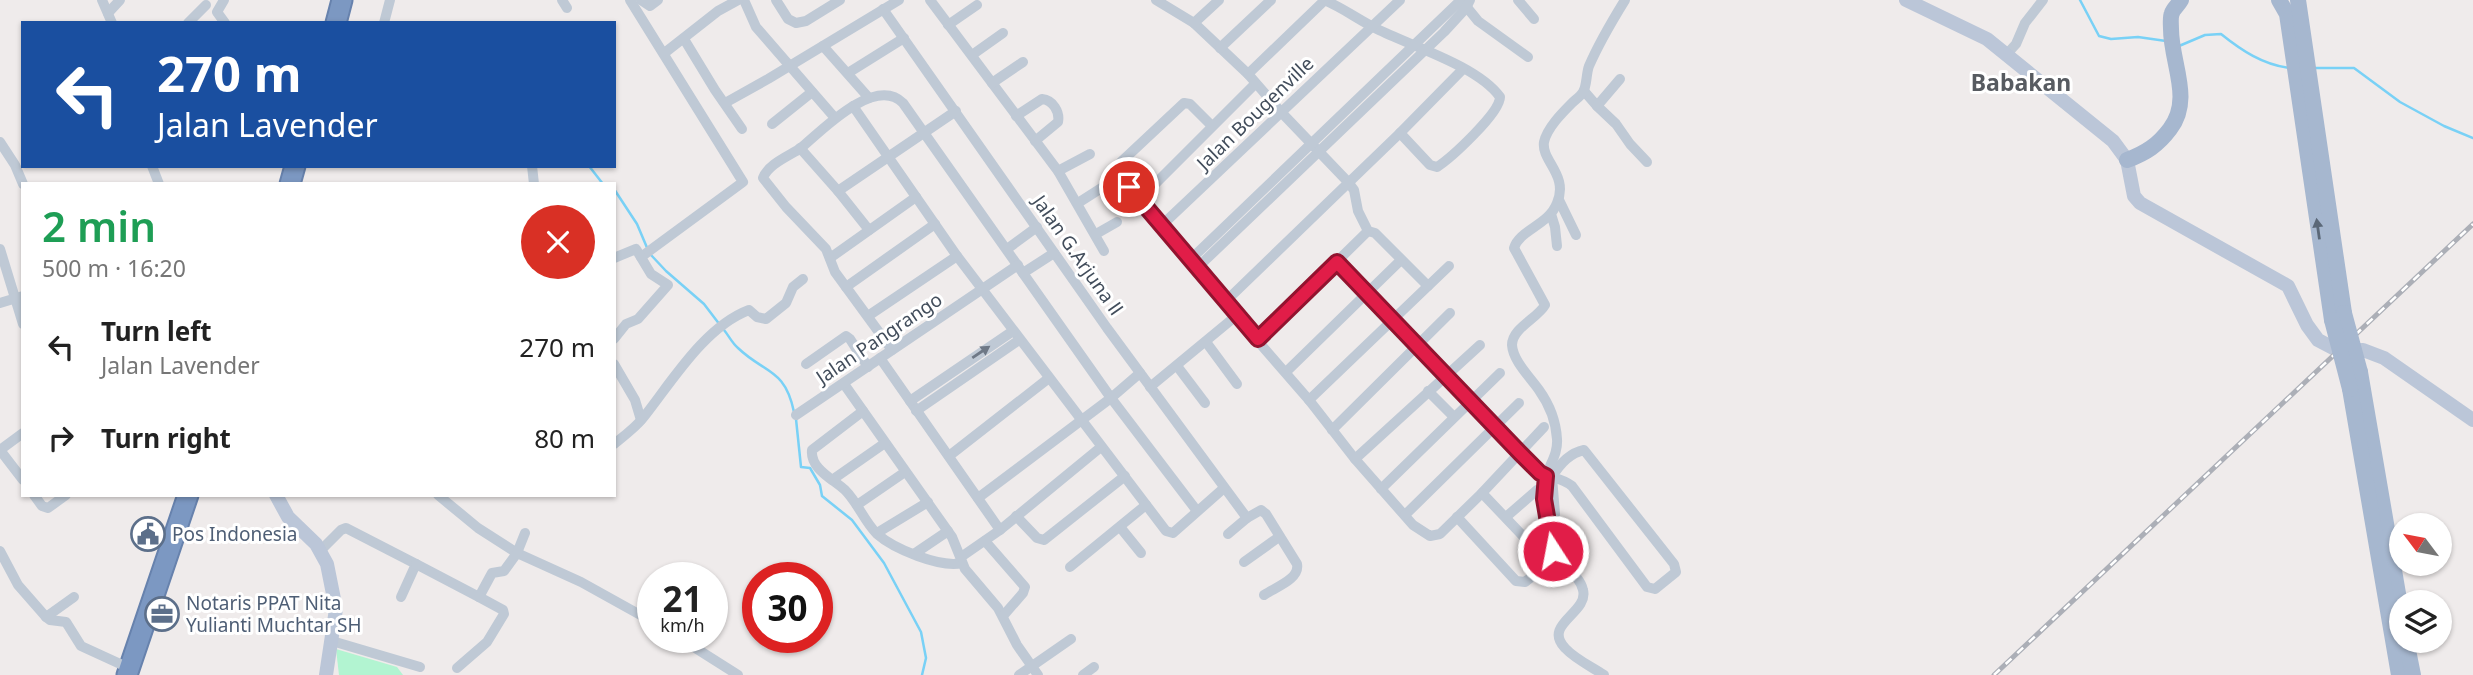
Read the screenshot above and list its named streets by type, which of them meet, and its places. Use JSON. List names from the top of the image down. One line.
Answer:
{"streets":{"street":["Jalan Bougenville","Jalan G.Arjuna ll","Jalan Pangrango"]},"crossings":[["Jalan G.Arjuna ll","Jalan Pangrango"]],"districts":["Babakan"],"places":{"public building":["Pos Indonesia"],"office":["Notaris PPAT Nita Yulianti Muchtar SH"]},"north":"top left","page":{"turn":["270 m","Jalan Lavender"],"heading":["2 min","500 m · 16:20"],"list":[{"name":"Turn left","note":"Jalan Lavender","value":"270 m"},{"name":"Turn right","value":"80 m"}],"speed":"21 km/h","limit":"30"}}
